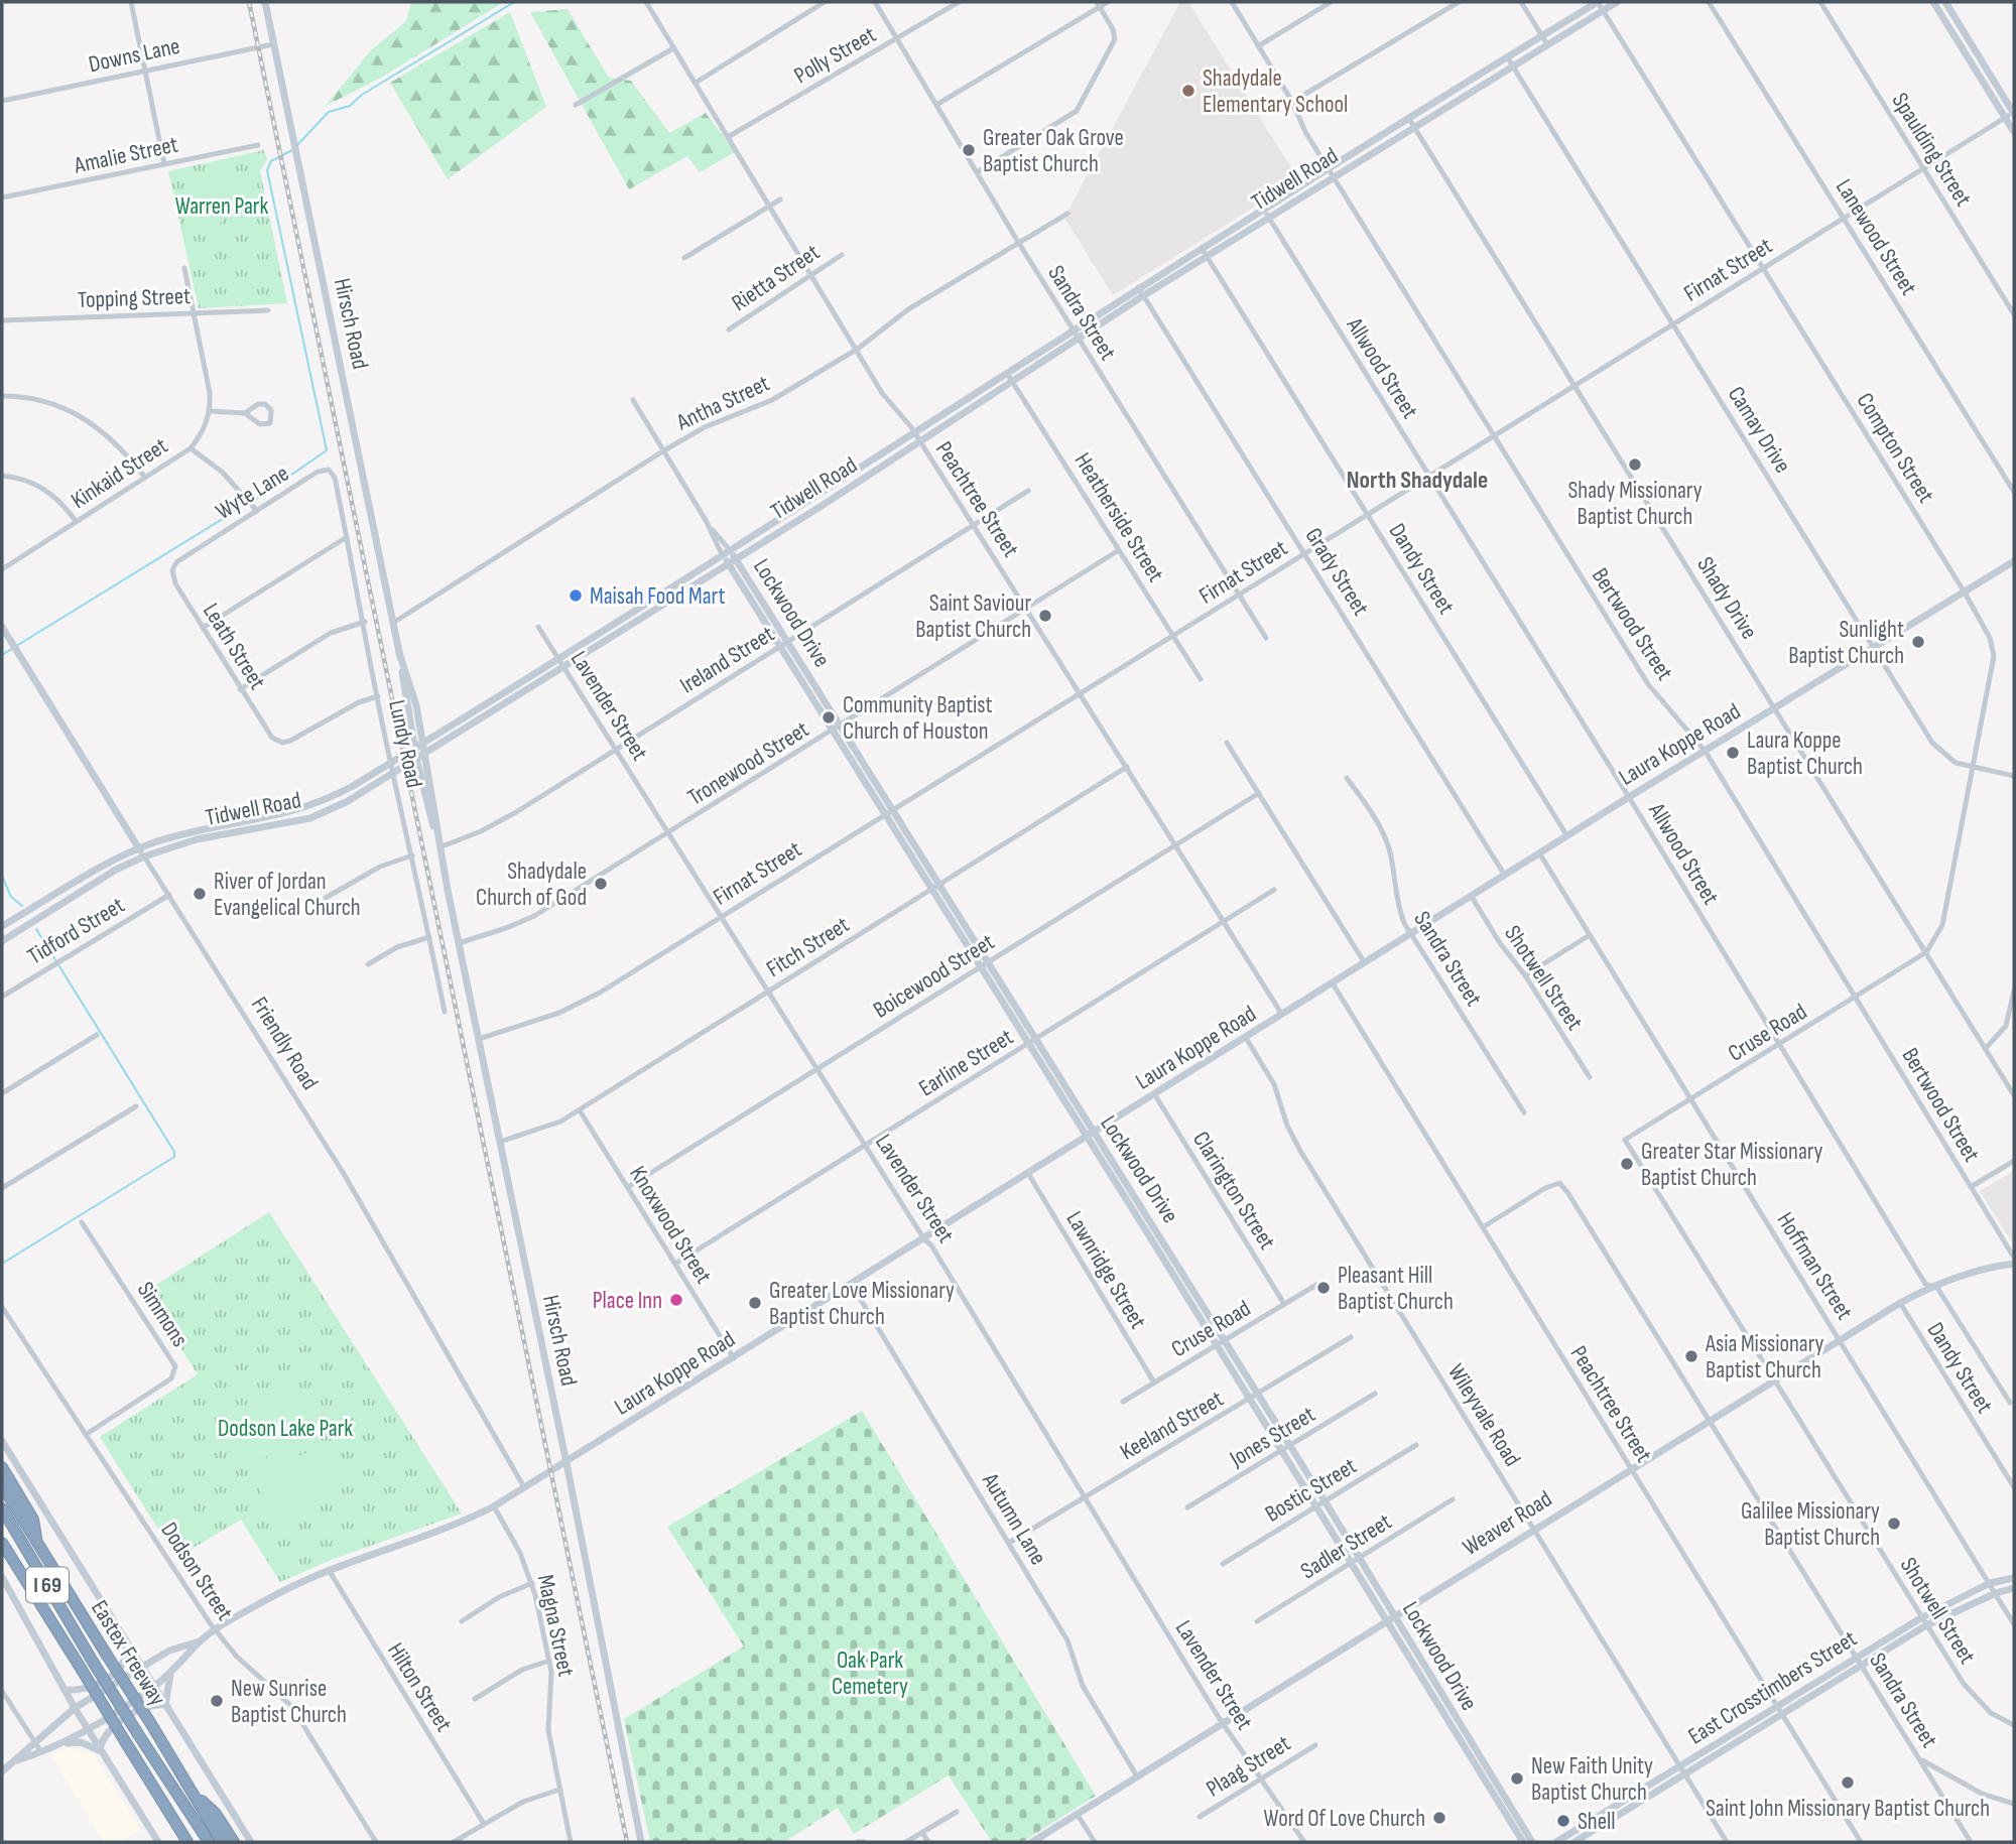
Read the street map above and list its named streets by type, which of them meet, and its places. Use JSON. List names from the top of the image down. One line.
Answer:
{"streets":{"highway":["I 69","Eastex Freeway"],"main road":["Tidwell Road","Hirsch Road","Lockwood Drive","Laura Koppe Road","Friendly Road","Weaver Road","East Crosstimbers Street"],"street":["Downs Lane","Polly Street","Spaulding Street","Amalie Street","Lanewood Street","Firnat Street","Rietta Street","Topping Street","Sandra Street","Allwood Street","Antha Street","Camay Drive","Compton Street","Kinkaid Street","Wyte Lane","Peachtree Street","Heatherside Street","Dandy Street","Grady Street","Shady Drive","Bertwood Street","Leath Street","Ireland Street","Lavender Street","Lundy Road","Tronewood Street","Tidford Street","Fitch Street","Boicewood Street","Shotwell Street","Cruse Road","Earline Street","Clarington Street","Knoxwood Street","Hoffman Street","Lawnridge Street","Simmons","Wileyvale Road","Keeland Street","Jones Street","Bostic Street","Autumn Lane","Sadler Street","Dodson Street","Magna Street","Hilton Street","Plaag Street"]},"crossings":[["Downs Lane","Hirsch Road"],["Polly Street","Sandra Street"],["Polly Street","Peachtree Street"],["Spaulding Street","Firnat Street"],["Tidwell Road","Sandra Street"],["Tidwell Road","Hirsch Road"],["Tidwell Road","Allwood Street"],["Tidwell Road","Camay Drive"],["Tidwell Road","Compton Street"],["Tidwell Road","Peachtree Street"],["Tidwell Road","Heatherside Street"],["Tidwell Road","Dandy Street"],["Tidwell Road","Grady Street"],["Tidwell Road","Shady Drive"],["Tidwell Road","Lockwood Drive"],["Tidwell Road","Bertwood Street"],["Tidwell Road","Lavender Street"],["Tidwell Road","Lundy Road"],["Tidwell Road","Friendly Road"],["Lanewood Street","Firnat Street"],["Firnat Street","Sandra Street"],["Firnat Street","Hirsch Road"],["Firnat Street","Allwood Street"],["Firnat Street","Camay Drive"],["Firnat Street","Compton Street"],["Firnat Street","Peachtree Street"],["Firnat Street","Heatherside Street"],["Firnat Street","Dandy Street"],["Firnat Street","Grady Street"],["Firnat Street","Shady Drive"],["Firnat Street","Lockwood Drive"],["Firnat Street","Bertwood Street"],["Firnat Street","Lavender Street"],["Rietta Street","Peachtree Street"],["Sandra Street","Antha Street"],["Sandra Street","Peachtree Street"],["Sandra Street","Laura Koppe Road"],["Sandra Street","Weaver Road"],["Sandra Street","East Crosstimbers Street"],["Hirsch Road","Antha Street"],["Hirsch Road","Ireland Street"],["Hirsch Road","Laura Koppe Road"],["Hirsch Road","Tronewood Street"],["Hirsch Road","Fitch Street"],["Allwood Street","Laura Koppe Road"],["Allwood Street","Cruse Road"],["Allwood Street","Weaver Road"],["Antha Street","Peachtree Street"],["Antha Street","Lockwood Drive"],["Camay Drive","Compton Street"],["Camay Drive","Laura Koppe Road"],["Compton Street","Shady Drive"],["Compton Street","Laura Koppe Road"],["Compton Street","Cruse Road"],["Wyte Lane","Leath Street"],["Wyte Lane","Lundy Road"],["Peachtree Street","Ireland Street"],["Peachtree Street","Laura Koppe Road"],["Peachtree Street","Tronewood Street"],["Peachtree Street","Fitch Street"],["Peachtree Street","Boicewood Street"],["Peachtree Street","Earline Street"],["Peachtree Street","Weaver Road"],["Peachtree Street","East Crosstimbers Street"],["Heatherside Street","Tronewood Street"],["Dandy Street","Laura Koppe Road"],["Dandy Street","Weaver Road"],["Grady Street","Laura Koppe Road"],["Shady Drive","Laura Koppe Road"],["Shady Drive","Cruse Road"],["Lockwood Drive","Ireland Street"],["Lockwood Drive","Laura Koppe Road"],["Lockwood Drive","Tronewood Street"],["Lockwood Drive","Fitch Street"],["Lockwood Drive","Boicewood Street"],["Lockwood Drive","Cruse Road"],["Lockwood Drive","Earline Street"],["Lockwood Drive","Keeland Street"],["Lockwood Drive","Jones Street"],["Lockwood Drive","Bostic Street"],["Lockwood Drive","Weaver Road"],["Lockwood Drive","Sadler Street"],["Bertwood Street","Laura Koppe Road"],["Bertwood Street","Cruse Road"],["Bertwood Street","Weaver Road"],["Leath Street","Lundy Road"],["Ireland Street","Lavender Street"],["Lavender Street","Laura Koppe Road"],["Lavender Street","Tronewood Street"],["Lavender Street","Fitch Street"],["Lavender Street","Boicewood Street"],["Lavender Street","Earline Street"],["Lavender Street","Keeland Street"],["Lavender Street","Weaver Road"],["Lavender Street","Plaag Street"],["Laura Koppe Road","Shotwell Street"],["Laura Koppe Road","Friendly Road"],["Laura Koppe Road","Clarington Street"],["Laura Koppe Road","Knoxwood Street"],["Laura Koppe Road","Hoffman Street"],["Laura Koppe Road","Lawnridge Street"],["Laura Koppe Road","Wileyvale Road"],["Laura Koppe Road","Autumn Lane"],["Laura Koppe Road","Dodson Street"],["Laura Koppe Road","Magna Street"],["Laura Koppe Road","Hilton Street"],["Tidford Street","Friendly Road"],["Fitch Street","Knoxwood Street"],["Boicewood Street","Knoxwood Street"],["Shotwell Street","Cruse Road"],["Shotwell Street","Weaver Road"],["Shotwell Street","East Crosstimbers Street"],["Cruse Road","Clarington Street"],["Cruse Road","Hoffman Street"],["Cruse Road","Lawnridge Street"],["Earline Street","Knoxwood Street"],["Hoffman Street","Weaver Road"],["Hoffman Street","East Crosstimbers Street"],["Simmons","Dodson Street"],["Wileyvale Road","Weaver Road"],["Wileyvale Road","East Crosstimbers Street"],["Keeland Street","Autumn Lane"],["Autumn Lane","Weaver Road"]],"districts":["North Shadydale"],"parks":["Warren Park","Dodson Lake Park","Oak Park Cemetery"],"places":["Shadydale Elementary School","Greater Oak Grove Baptist Church","Shady Missionary Baptist Church","Maisah Food Mart","Saint Saviour Baptist Church","Sunlight Baptist Church","Community Baptist Church of Houston","Laura Koppe Baptist Church","Shadydale Church of God","River of Jordan Evangelical Church","Greater Star Missionary Baptist Church","Pleasant Hill Baptist Church","Place Inn","Greater Love Missionary Baptist Church","Asia Missionary Baptist Church","Galilee Missionary Baptist Church","New Sunrise Baptist Church","New Faith Unity Baptist Church","Saint John Missionary Baptist Church","Word Of Love Church","Shell"]}
